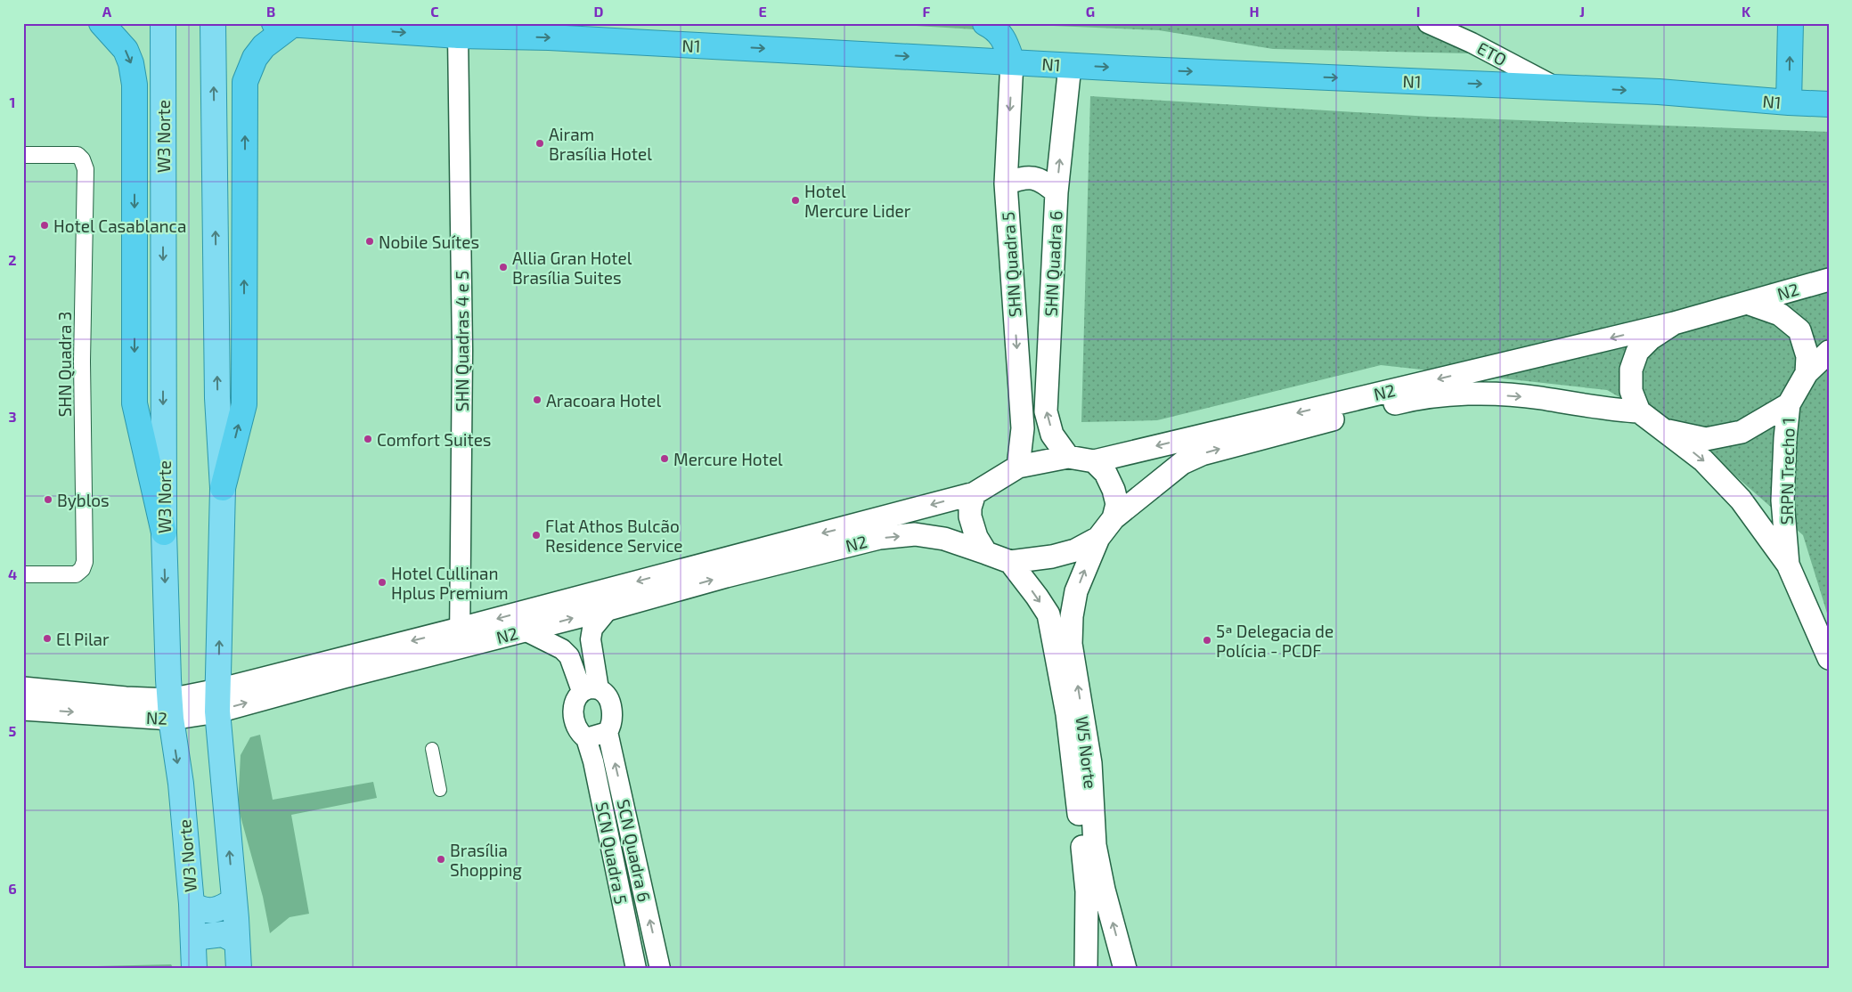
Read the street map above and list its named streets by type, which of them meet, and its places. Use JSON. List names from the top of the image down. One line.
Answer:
{"streets":{"highway":["N1"],"main road":["W3 Norte","SHN Quadra 6","SHN Quadra 5","N2","SRPN Trecho 1","W5 Norte"],"street":["ETO","SHN Quadras 4 e 5","SHN Quadra 3","SCN Quadra 6","SCN Quadra 5"]},"crossings":[["N1","ETO"],["N1","SHN Quadra 6"],["N1","SHN Quadra 5"],["N1","SHN Quadras 4 e 5"],["W3 Norte","N2"],["SHN Quadra 6","SHN Quadra 5"],["SHN Quadra 6","N2"],["SHN Quadra 6","W5 Norte"],["SHN Quadra 5","N2"],["SHN Quadra 5","W5 Norte"],["N2","SHN Quadras 4 e 5"],["N2","SRPN Trecho 1"],["N2","W5 Norte"],["SCN Quadra 6","SCN Quadra 5"]],"one_way":["N1","SHN Quadra 6","SHN Quadra 5","SRPN Trecho 1","SCN Quadra 6"],"places":["Airam Brasília Hotel","Hotel Mercure Lider","Hotel Casablanca","Nobile Suítes","Allia Gran Hotel Brasília Suites","Aracoara Hotel","Comfort Suites","Mercure Hotel","Byblos","Flat Athos Bulcão Residence Service","Hotel Cullinan Hplus Premium","El Pilar","5ª Delegacia de Polícia - PCDF","Brasília Shopping"],"grid":{"columns":["A","B","C","D","E","F","G","H","I","J","K"],"rows":["1","2","3","4","5","6"]}}
